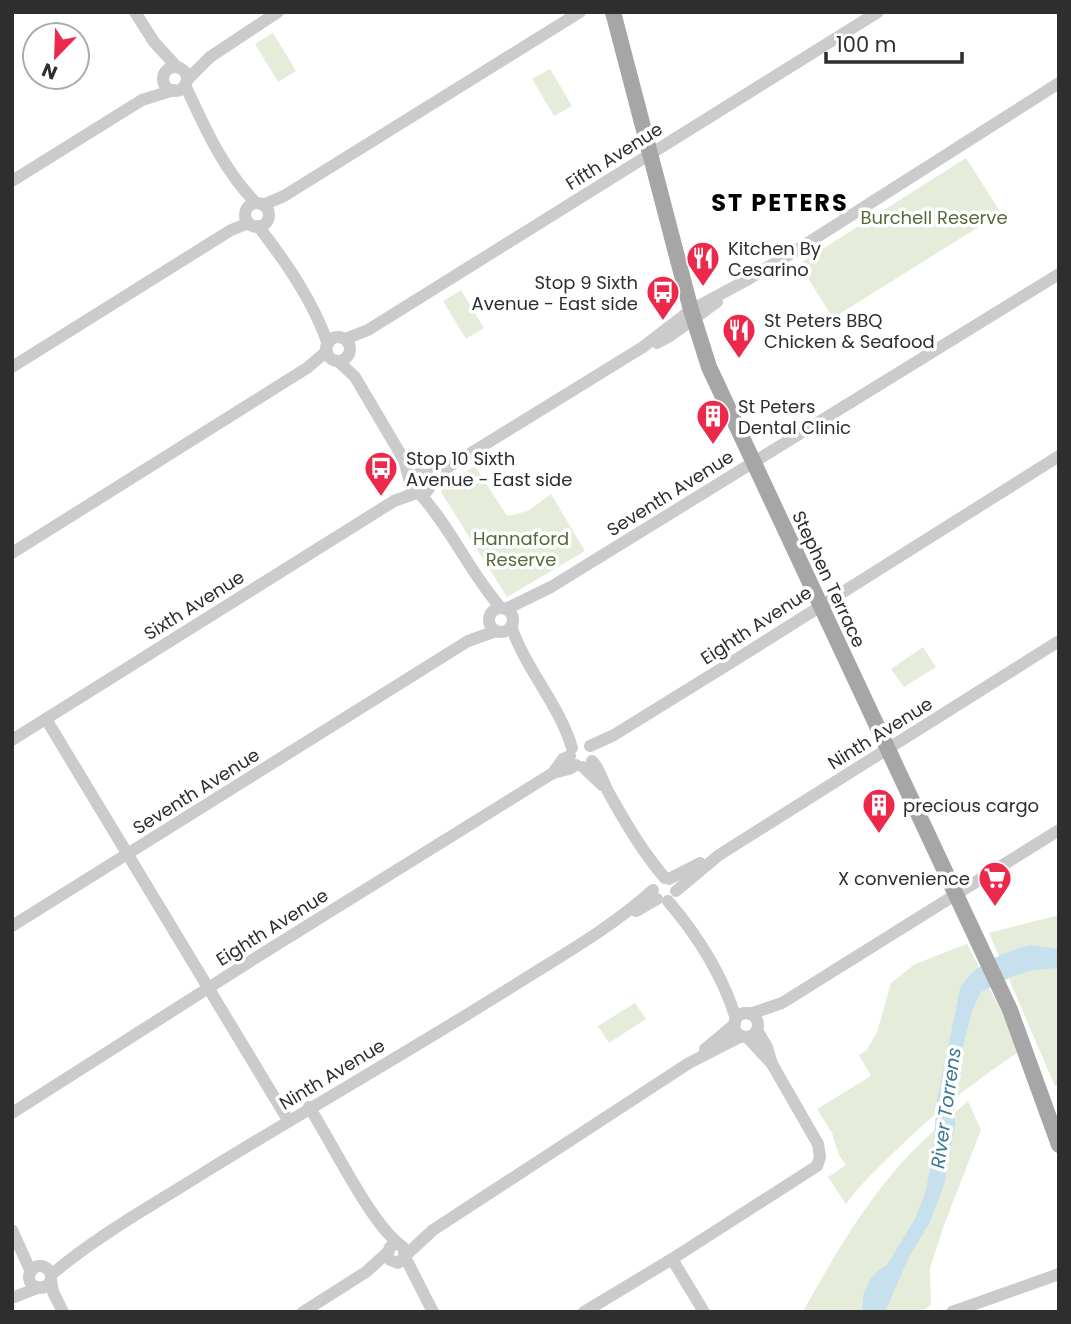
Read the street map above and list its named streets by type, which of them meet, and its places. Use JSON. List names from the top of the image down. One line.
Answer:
{"streets":{"main road":["Stephen Terrace"],"street":["Fifth Avenue","Seventh Avenue","Sixth Avenue","Eighth Avenue","Ninth Avenue"]},"crossings":[["Fifth Avenue","Stephen Terrace"],["Seventh Avenue","Stephen Terrace"],["Stephen Terrace","Sixth Avenue"],["Stephen Terrace","Eighth Avenue"],["Stephen Terrace","Ninth Avenue"]],"districts":["ST PETERS"],"water":["River Torrens"],"parks":["Burchell Reserve","Hannaford Reserve"],"places":{"restaurant":["Kitchen By Cesarino","St Peters BBQ Chicken & Seafood"],"bus stop":["Stop 9 Sixth Avenue - East side","Stop 10 Sixth Avenue - East side"],"building":["St Peters Dental Clinic","precious cargo"],"supermarket":["X convenience"]},"scale_bar":"100 m","north":"bottom left"}
